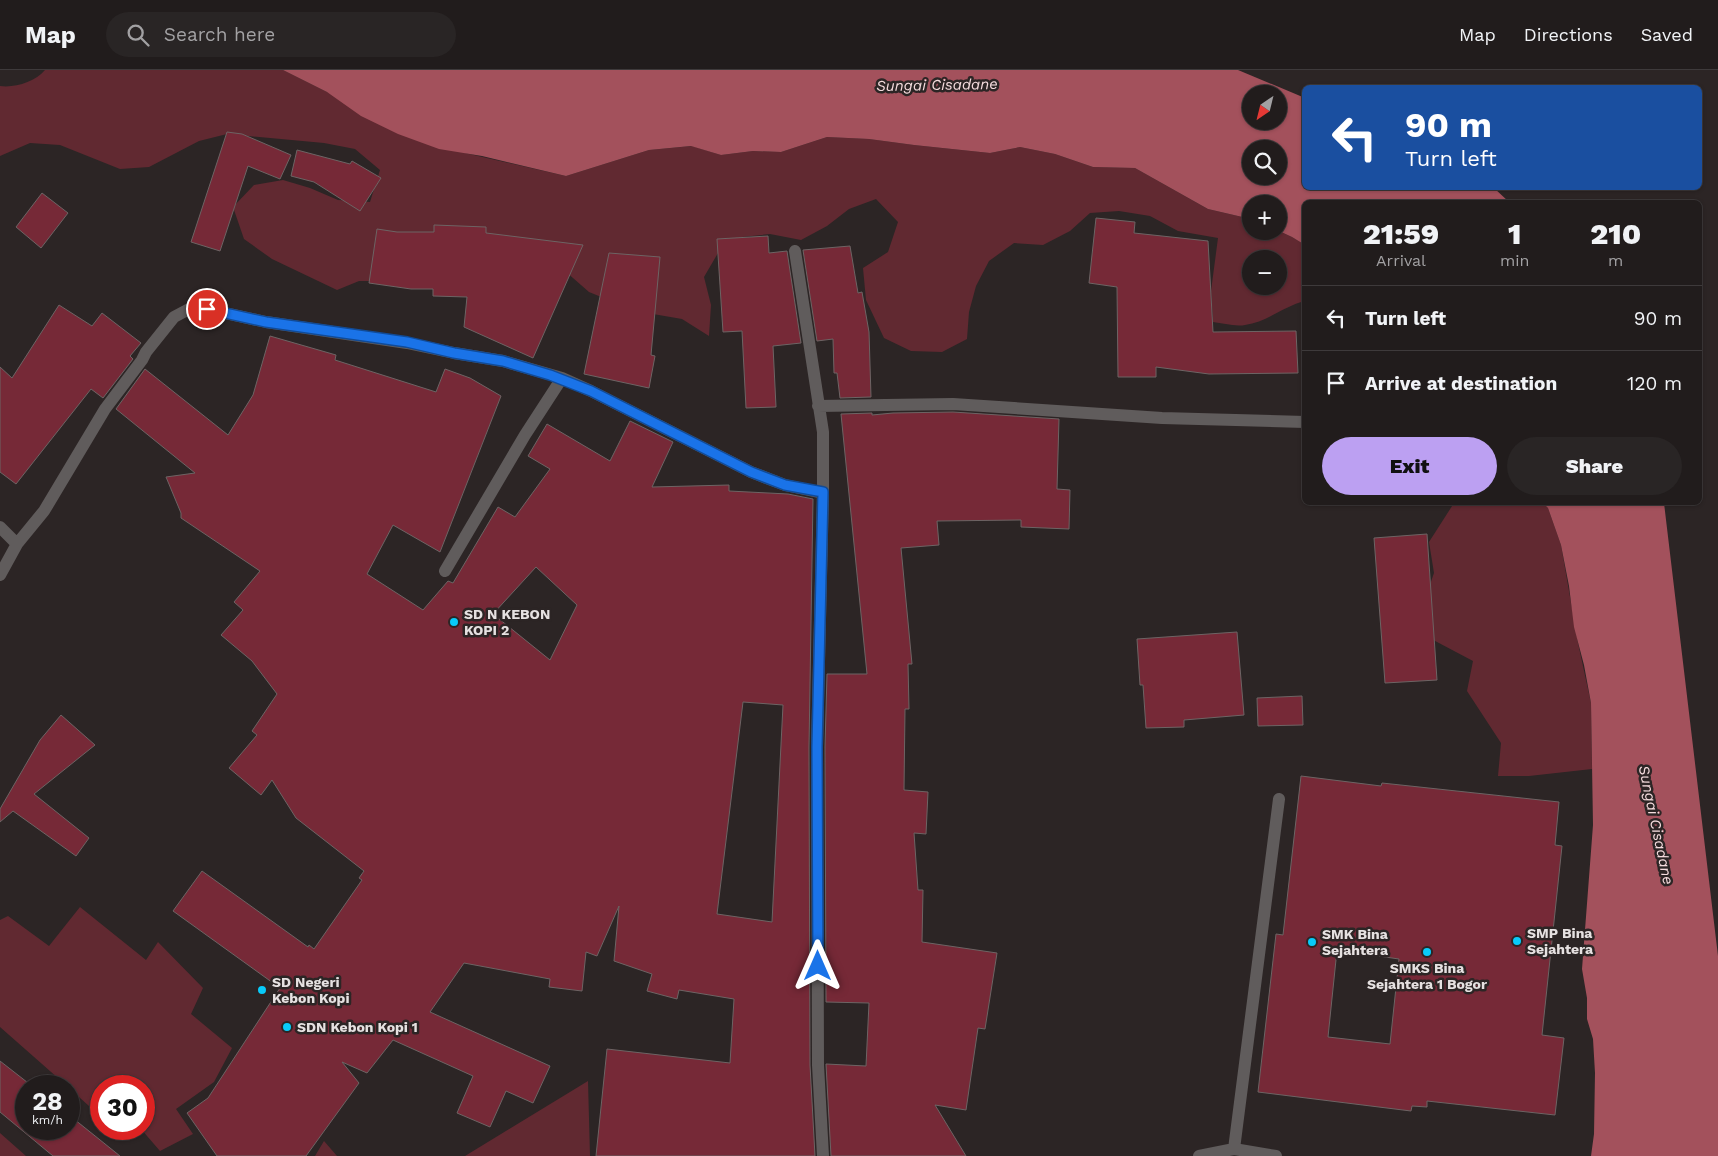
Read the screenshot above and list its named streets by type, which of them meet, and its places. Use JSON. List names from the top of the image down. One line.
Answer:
{"water":["Sungai Cisadane"],"places":["SD N KEBON KOPI 2","SMP Bina Sejahtera","SMK Bina Sejahtera","SMKS Bina Sejahtera 1 Bogor","SD Negeri Kebon Kopi","SDN Kebon Kopi 1"],"north":"bottom left","page":{"header":"Map","search":"Search here","nav":["Map","Directions","Saved"],"map_buttons":["+","−"],"turn":["90 m","Turn left"],"eta":["21:59","Arrival","1","min","210","m"],"list":[{"name":"Turn left","value":"90 m"},{"name":"Arrive at destination","value":"120 m"}],"buttons":["Exit","Share"],"speed":"28 km/h","limit":"30"}}
